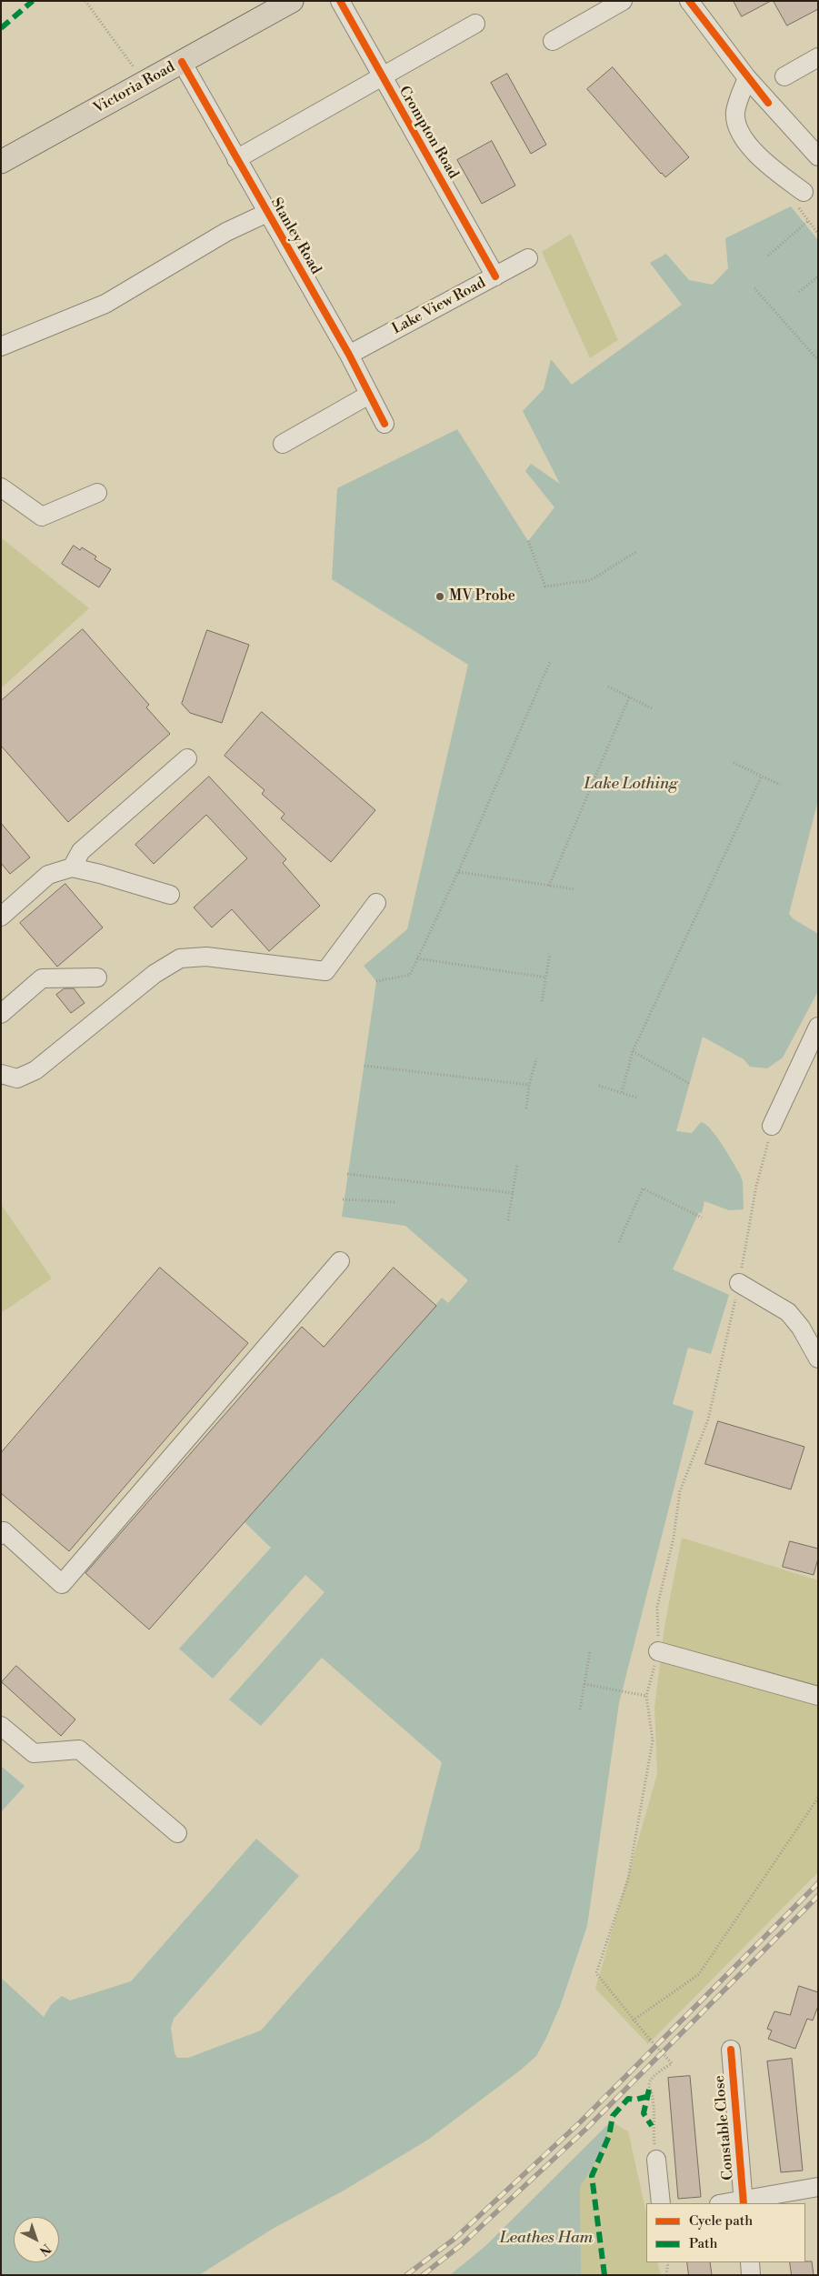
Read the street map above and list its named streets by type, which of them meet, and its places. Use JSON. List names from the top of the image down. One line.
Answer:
{"streets":{"main road":["Victoria Road"],"street":["Crompton Road","Stanley Road","Lake View Road","Constable Close"]},"crossings":[["Victoria Road","Stanley Road"],["Crompton Road","Lake View Road"],["Stanley Road","Lake View Road"]],"water":["Lake Lothing","Leathes Ham"],"places":["MV Probe"],"legend":["Cycle path","Path"],"north":"bottom right"}
